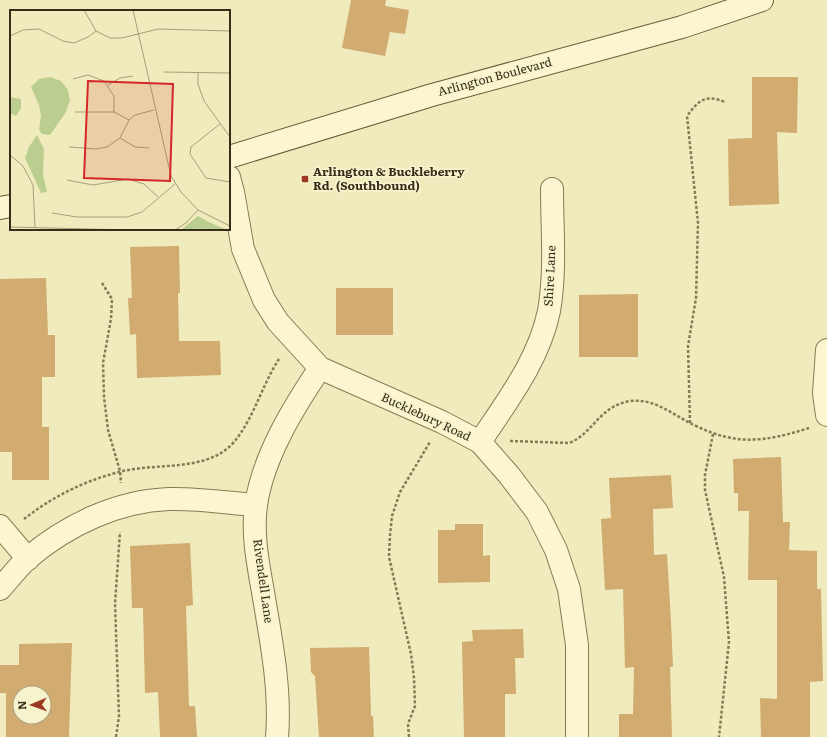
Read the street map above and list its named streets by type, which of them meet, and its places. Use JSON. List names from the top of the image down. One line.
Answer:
{"streets":{"street":["Arlington Boulevard","Shire Lane","Bucklebury Road","Rivendell Lane"]},"crossings":[["Shire Lane","Bucklebury Road"],["Bucklebury Road","Rivendell Lane"]],"places":{"transit":["Arlington & Buckleberry Rd. (Southbound)"]},"north":"left"}
